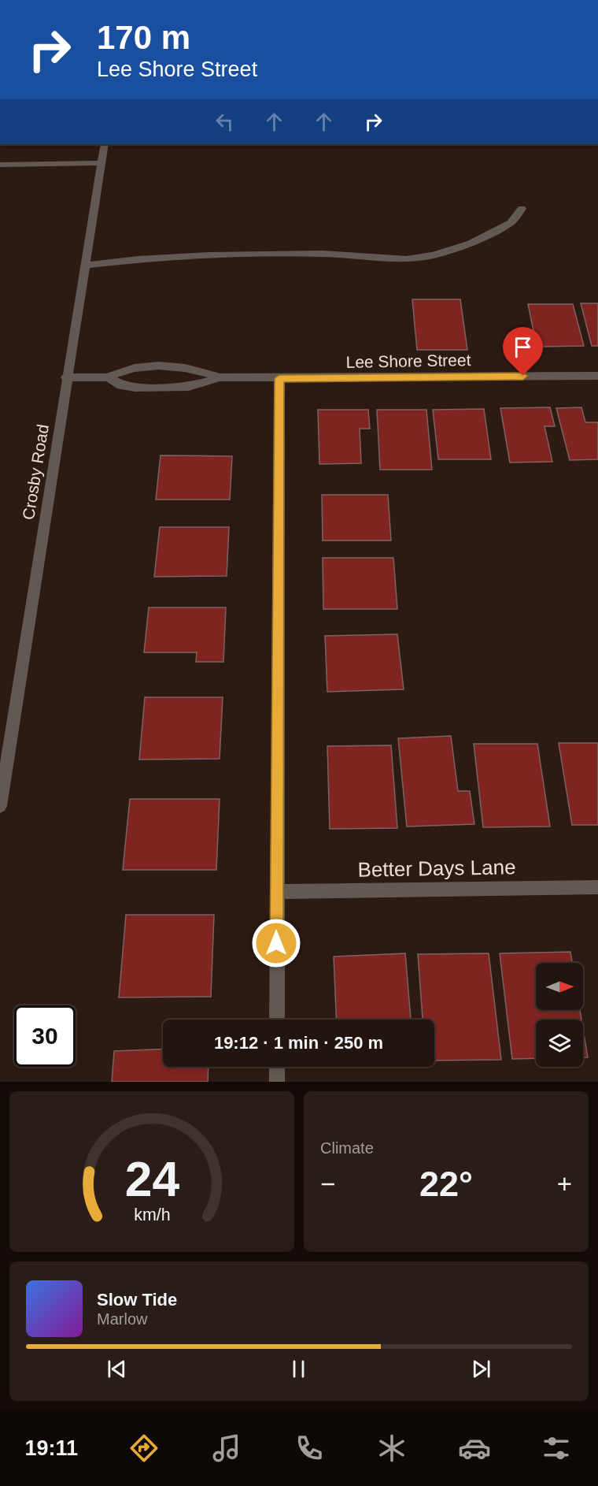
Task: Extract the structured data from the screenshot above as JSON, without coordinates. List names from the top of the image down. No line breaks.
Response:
{"streets":{"street":["Lee Shore Street","Crosby Road","Better Days Lane"]},"north":"right","page":{"turn":["170 m","Lee Shore Street"],"limit":"30","trip":"19:12 · 1 min · 250 m","tile":"Climate","heat":["−","22°","+"],"song":["Slow Tide","Marlow"],"tabs":"19:11","gauge":["24","km/h"]}}
